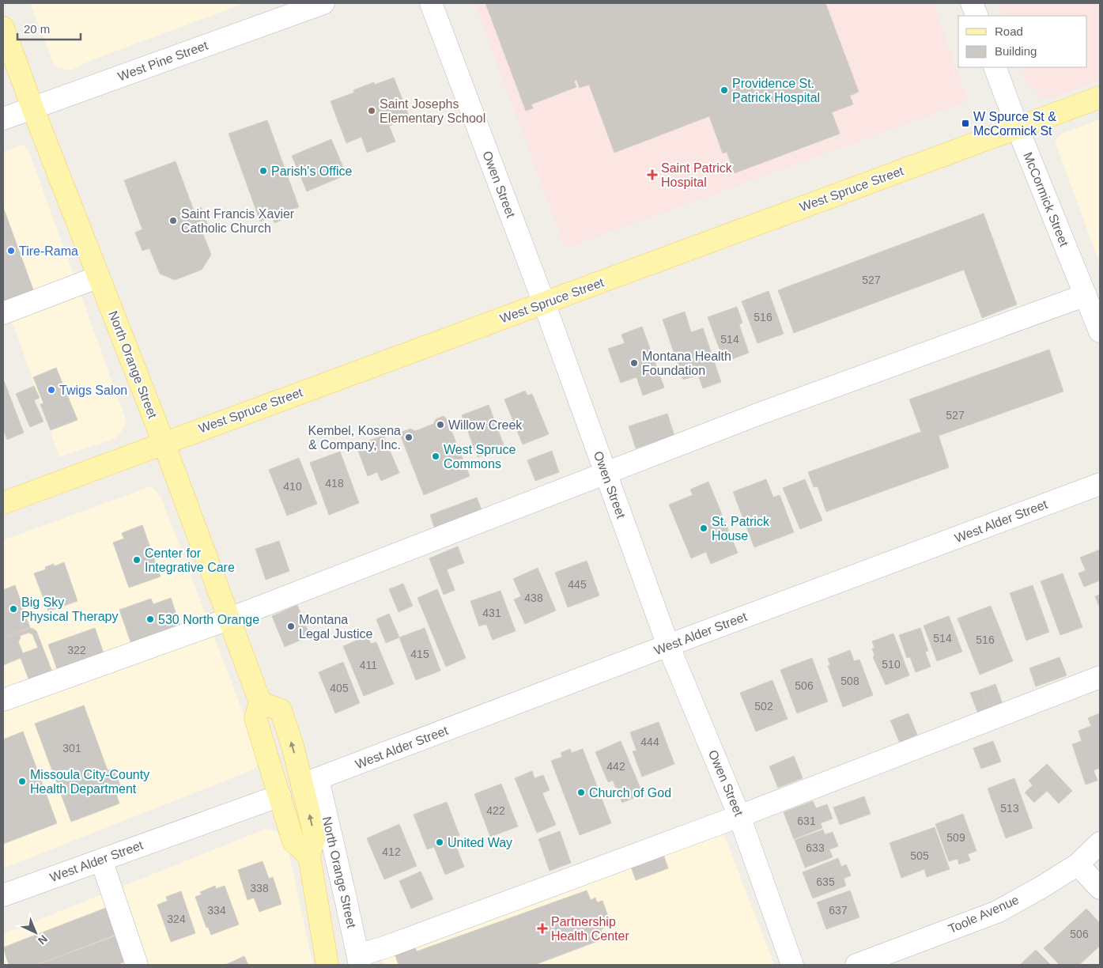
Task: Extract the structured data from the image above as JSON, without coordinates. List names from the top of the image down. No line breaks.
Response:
{"streets":{"main road":["West Spruce Street","North Orange Street"],"street":["West Pine Street","Owen Street","McCormick Street","West Alder Street","Toole Avenue"]},"crossings":[["West Pine Street","North Orange Street"],["Owen Street","West Spruce Street"],["Owen Street","West Alder Street"],["West Spruce Street","McCormick Street"],["West Spruce Street","North Orange Street"],["North Orange Street","West Alder Street"]],"places":{"other":["Providence St. Patrick Hospital","Saint Josephs Elementary School","Parish's Office","Saint Francis Xavier Catholic Church","Tire-Rama","Montana Health Foundation","Twigs Salon","Willow Creek","Kembel, Kosena & Company, Inc.","West Spruce Commons","St. Patrick House","Center for Integrative Care","Big Sky Physical Therapy","530 North Orange","Montana Legal Justice","Missoula City-County Health Department","Church of God","United Way"],"transit":["W Spurce St & McCormick St"],"health":["Saint Patrick Hospital","Partnership Health Center"]},"house_numbers":["527","516","514","527","418","410","445","438","431","514","516","322","415","510","411","508","506","405","502","444","301","442","513","422","631","509","633","412","505","635","338","334","637","324","506"],"legend":["Road","Building"],"scale_bar":"20 m","north":"bottom right"}
